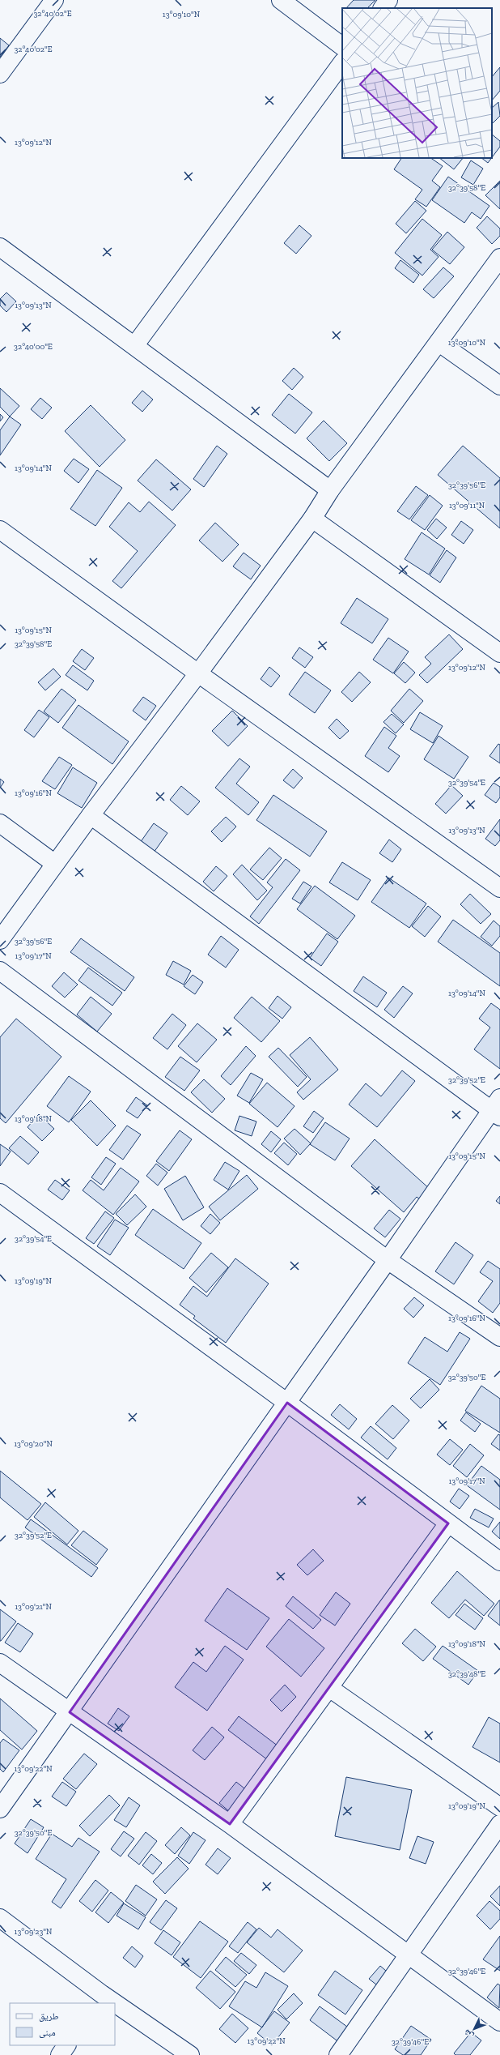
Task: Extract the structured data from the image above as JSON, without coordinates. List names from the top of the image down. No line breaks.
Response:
{"legend":["طريق","مبنى"],"north":"bottom left","coordinates":["32°40'02\"E","13°09'10\"N","13°09'12\"N","32°39'58\"E","13°09'13\"N","32°40'00\"E","13°09'14\"N","32°39'56\"E","13°09'11\"N","13°09'15\"N","32°39'54\"E","13°09'16\"N","13°09'17\"N","32°39'52\"E","13°09'18\"N","13°09'19\"N","32°39'50\"E","13°09'20\"N","13°09'21\"N","32°39'48\"E","13°09'22\"N","13°09'23\"N","32°39'46\"E"]}
